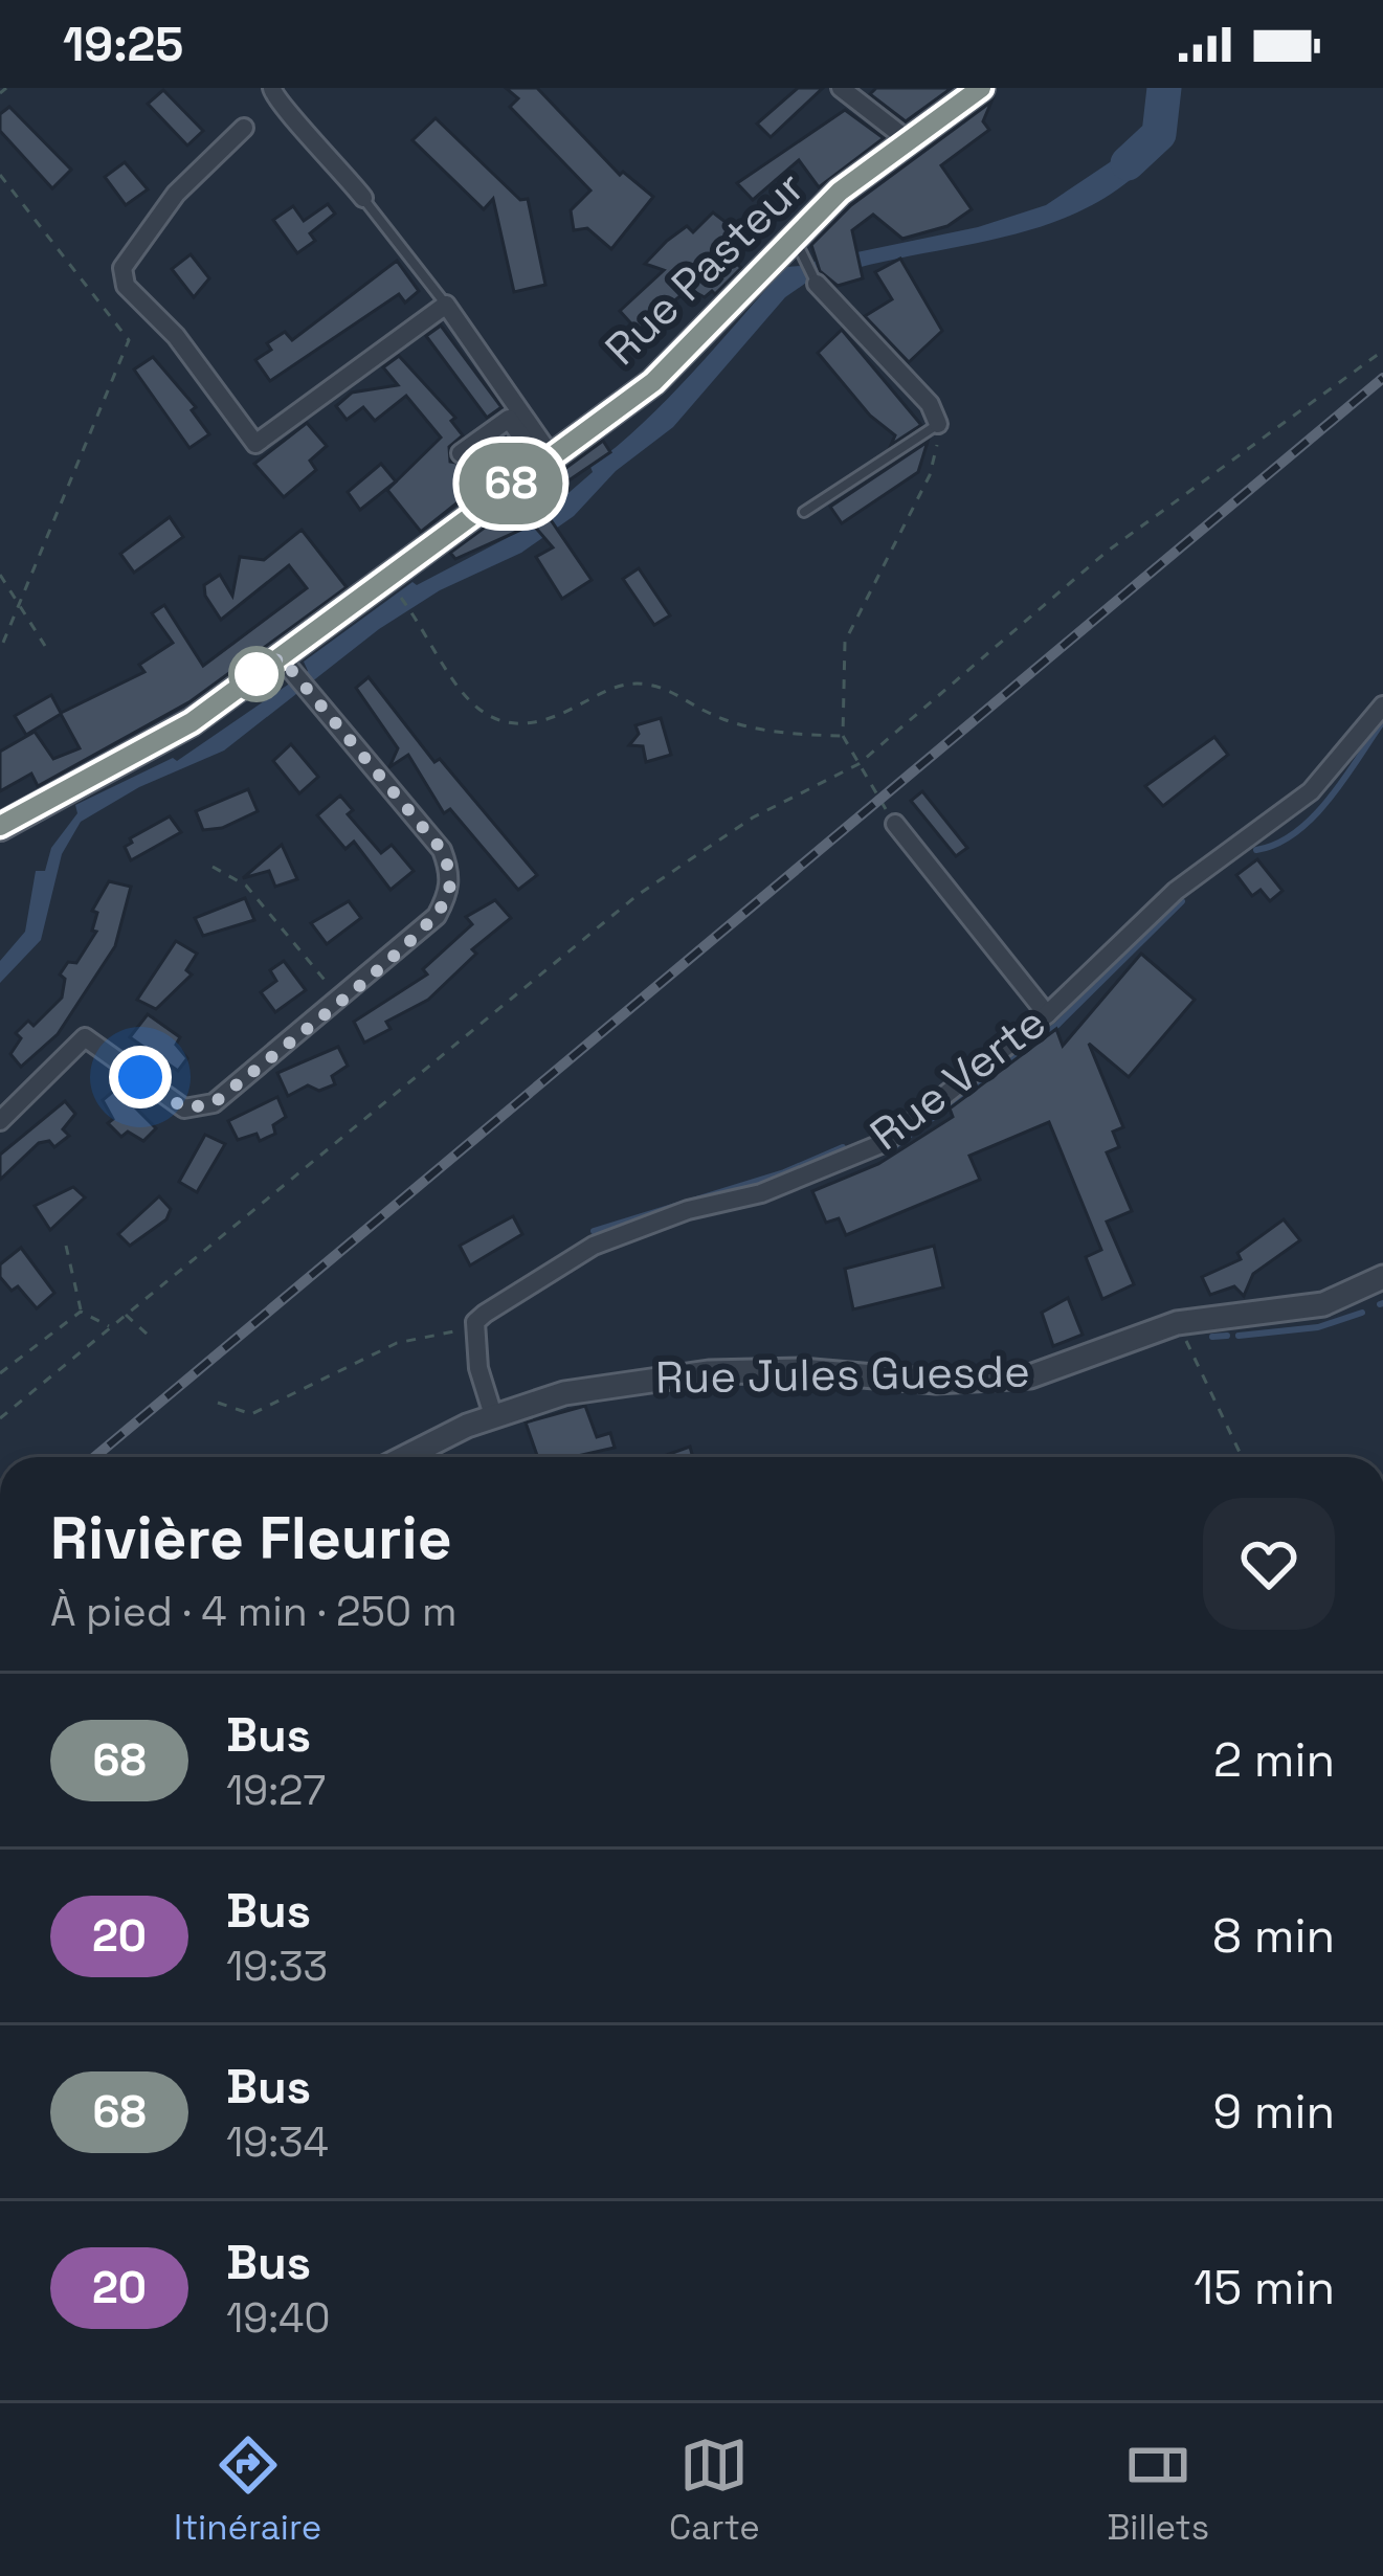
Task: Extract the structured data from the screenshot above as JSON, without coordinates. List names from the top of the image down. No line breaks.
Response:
{"streets":{"main road":["Rue Pasteur"],"street":["Rue Verte","Rue Jules Guesde"]},"lines":["bus line 68"],"page":{"status":"19:25","on_map":"68","heading":["Rivière Fleurie","À pied · 4 min · 250 m"],"list":[{"mark":"68","name":"Bus","note":"19:27","value":"2 min"},{"mark":"20","name":"Bus","note":"19:33","value":"8 min"},{"mark":"68","name":"Bus","note":"19:34","value":"9 min"},{"mark":"20","name":"Bus","note":"19:40","value":"15 min"}],"tabs":["Itinéraire","Carte","Billets"]}}
